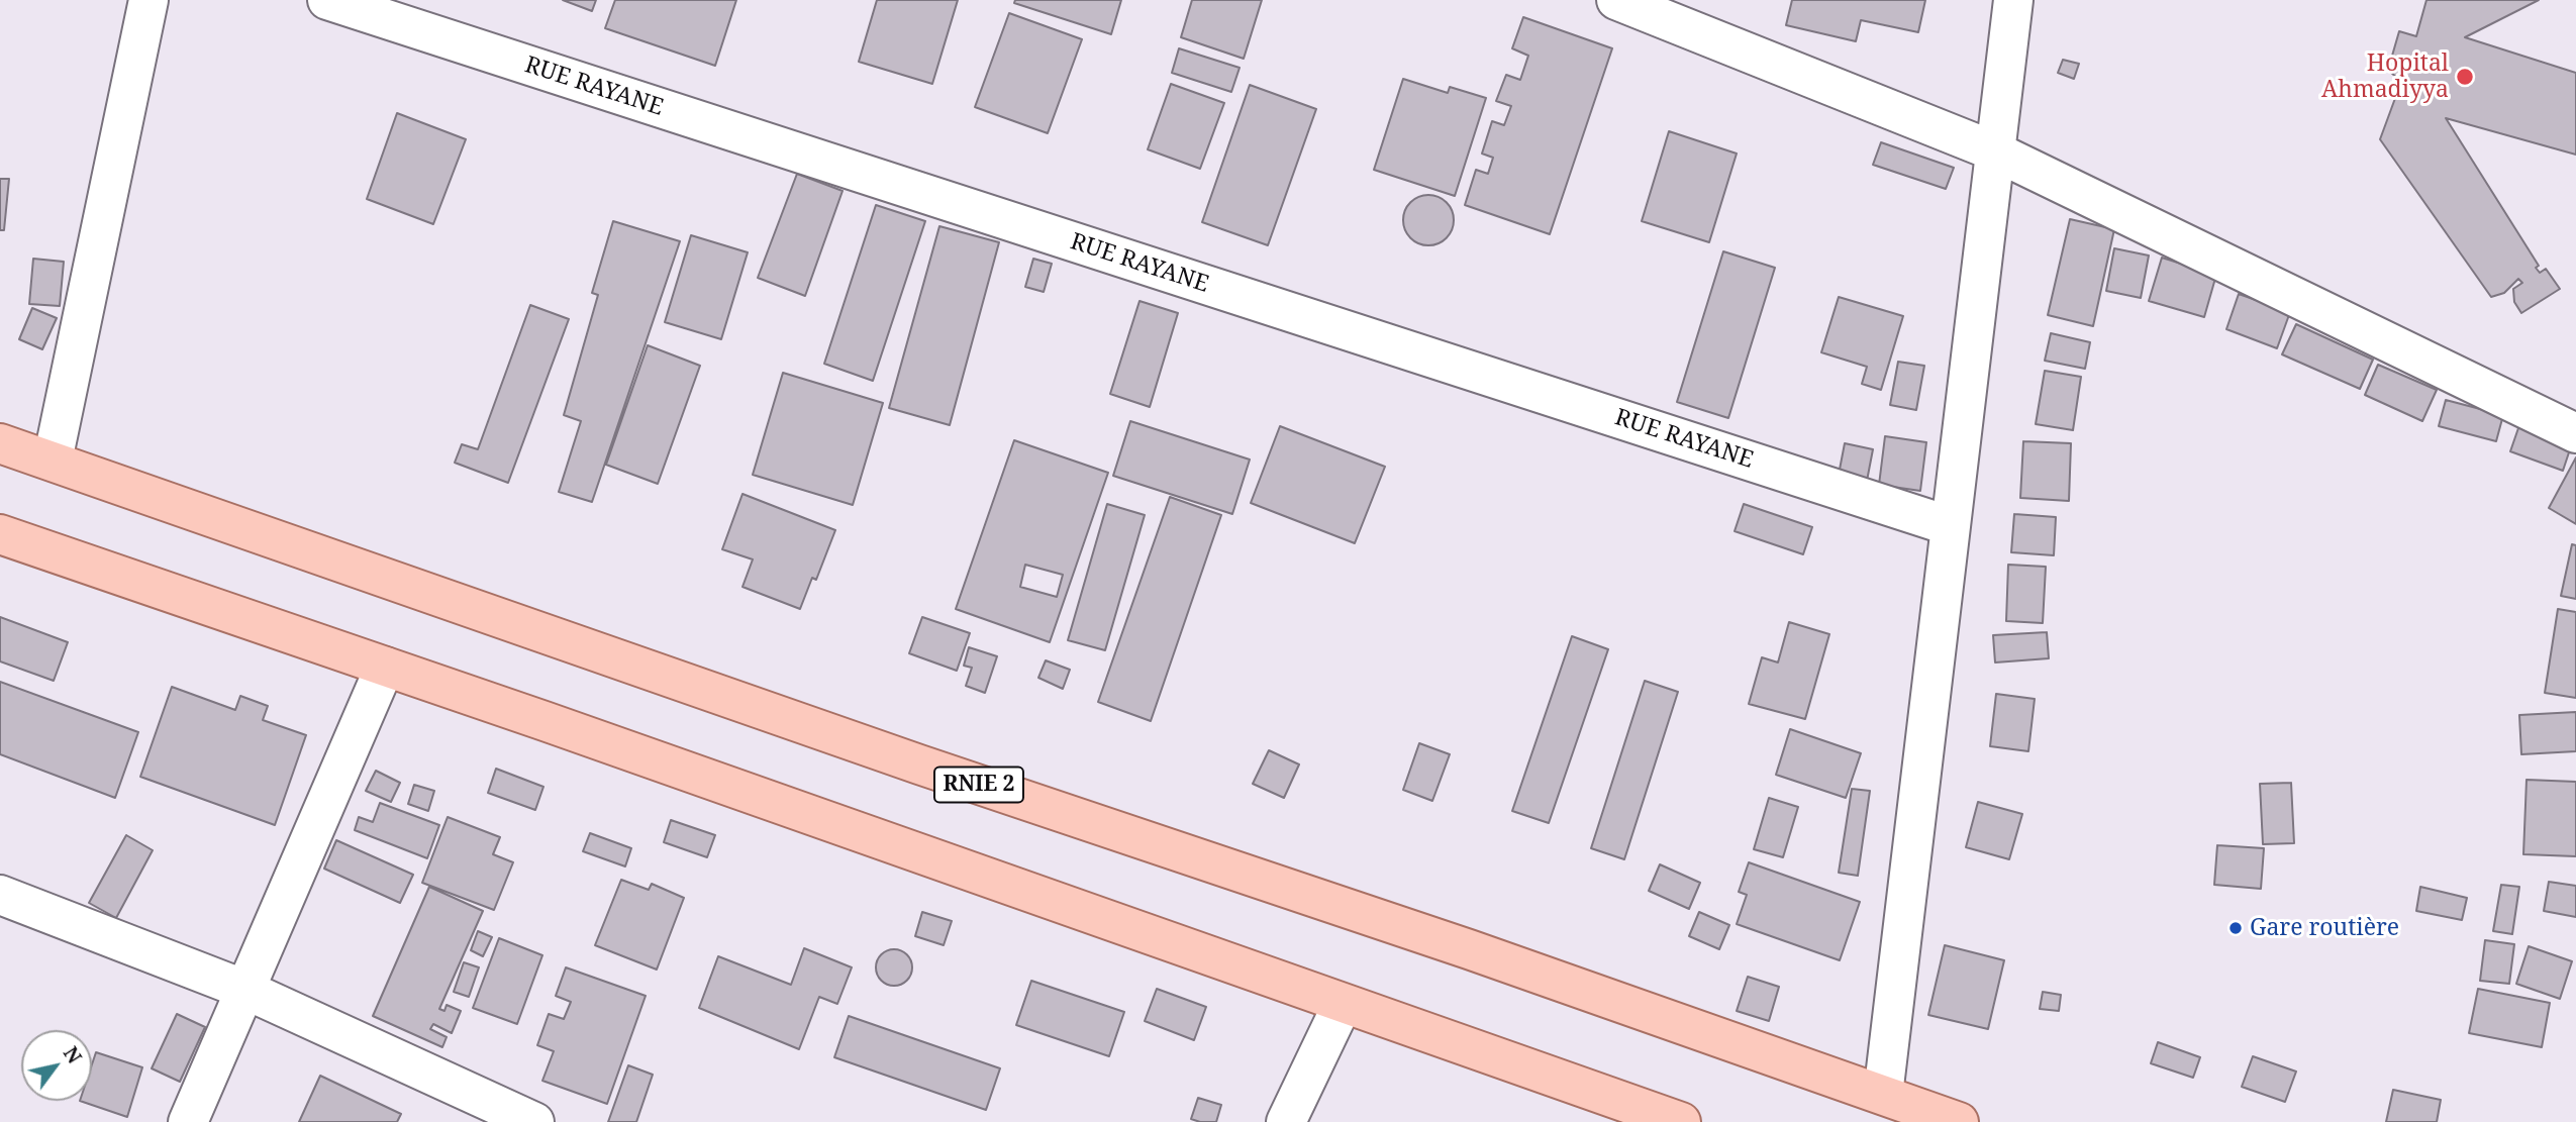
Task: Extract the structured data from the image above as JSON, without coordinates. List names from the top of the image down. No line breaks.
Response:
{"streets":{"main road":["RNIE 2"],"street":["RUE RAYANE"]},"places":["Hopital Ahmadiyya","Gare routière"],"north":"top right"}
